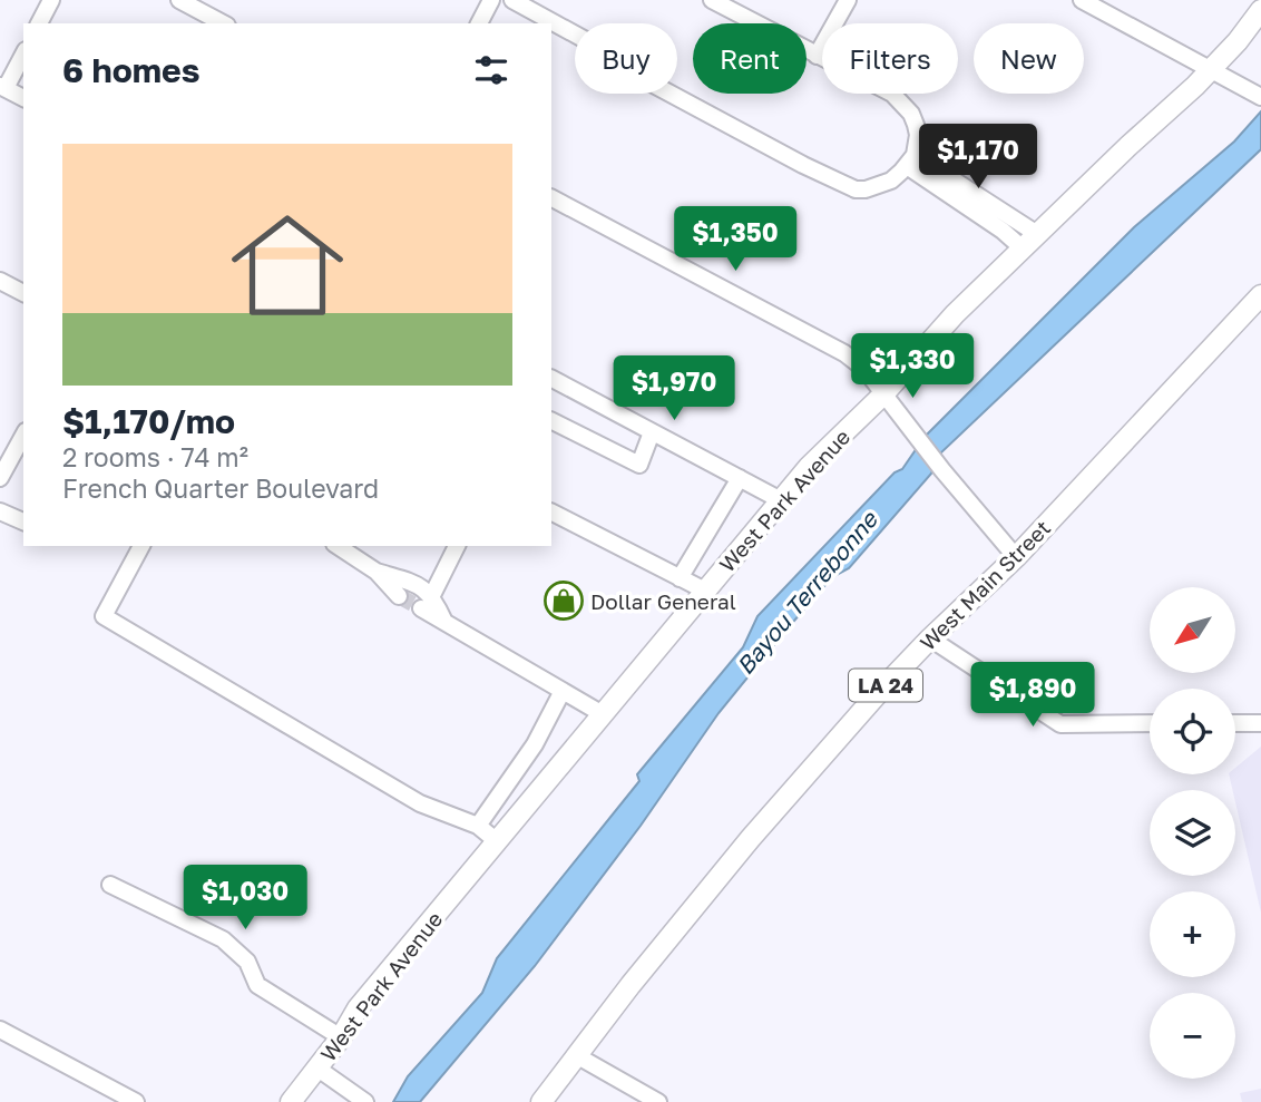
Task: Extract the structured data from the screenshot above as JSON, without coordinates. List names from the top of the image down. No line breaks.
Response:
{"streets":{"main road":["West Park Avenue","West Main Street","LA 24"]},"water":["Bayou Terrebonne"],"places":{"shop":["Dollar General"]},"north":"bottom left","page":{"chip":["Buy","Rent","Filters","New"],"heading":"6 homes","list":[{"name":"$1,170/mo","note":"2 rooms · 74 m² · French Quarter Boulevard"}],"price":["$1,170","$1,350","$1,330","$1,970","$1,890","$1,030"],"map_buttons":["+","−"]}}
